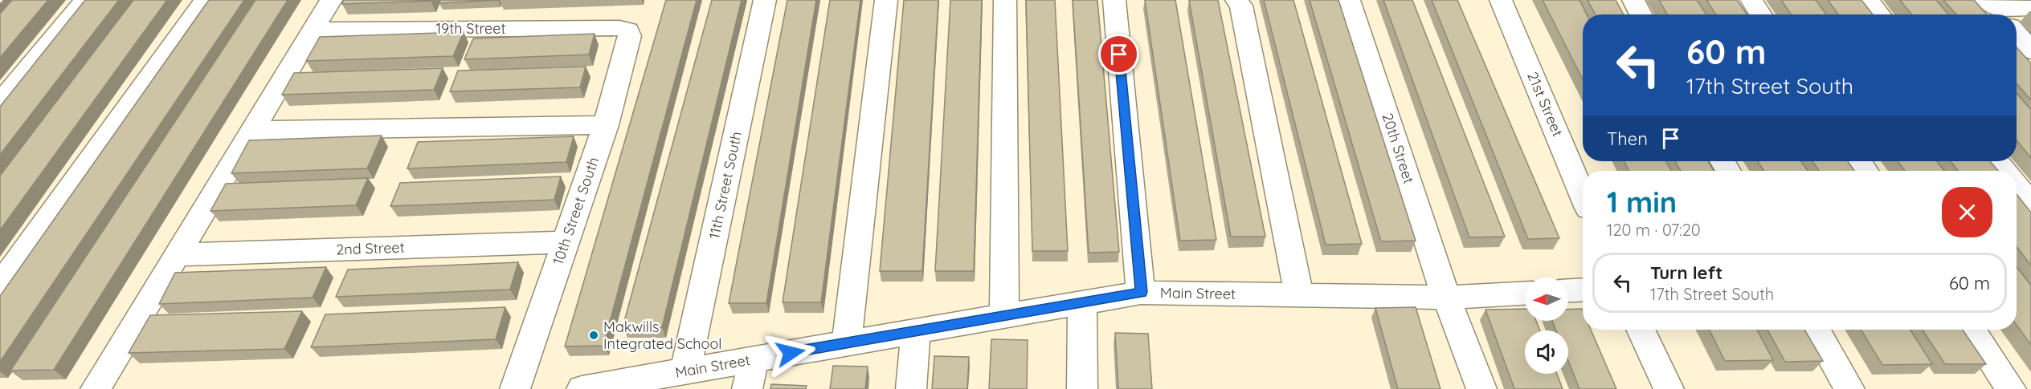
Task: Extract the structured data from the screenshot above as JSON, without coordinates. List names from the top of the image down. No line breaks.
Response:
{"streets":{"street":["19th Street","21st Street","20th Street","11th Street South","10th Street South","2nd Street","Main Street"]},"crossings":[["19th Street","10th Street South"],["20th Street","Main Street"],["11th Street South","Main Street"],["10th Street South","2nd Street"]],"places":["Makwills Integrated School"],"north":"left","page":{"turn":["60 m","17th Street South"],"then":"Then","heading":["1 min","120 m · 07:20"],"list":[{"name":"Turn left","note":"17th Street South","value":"60 m"}]}}
